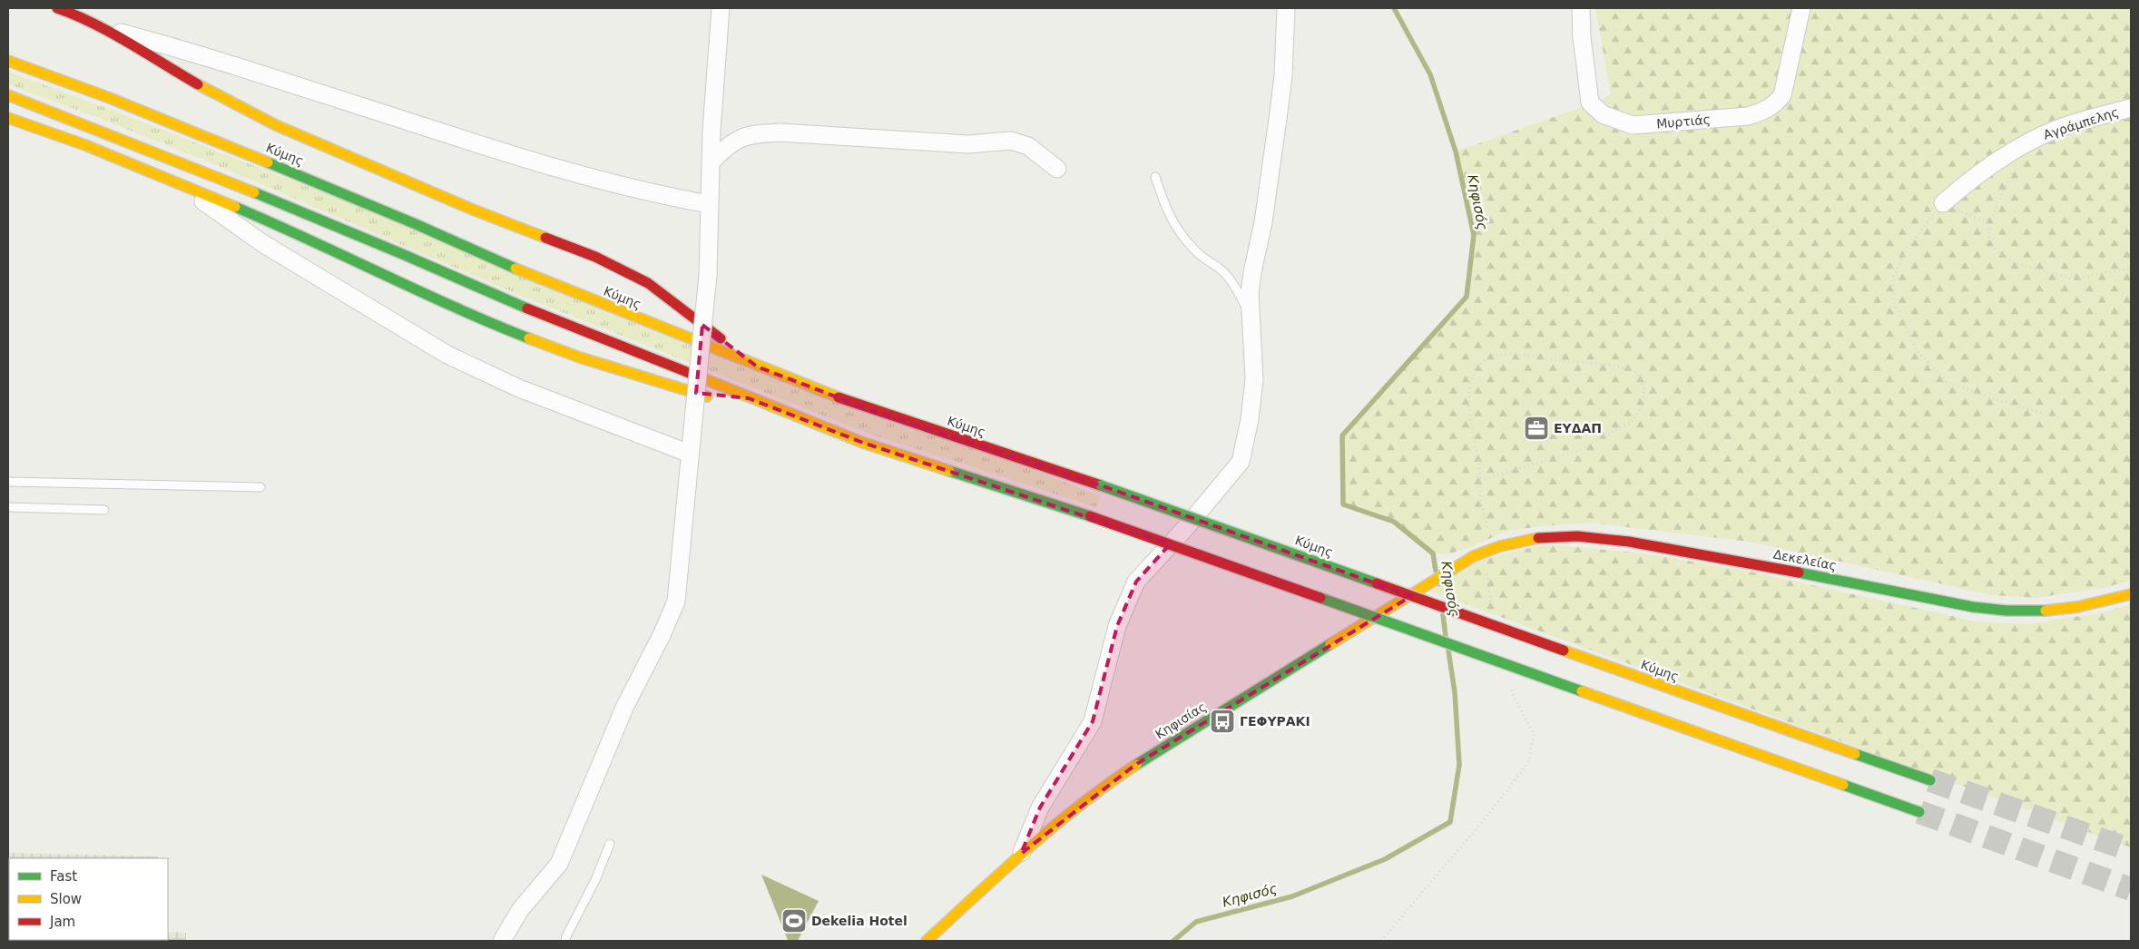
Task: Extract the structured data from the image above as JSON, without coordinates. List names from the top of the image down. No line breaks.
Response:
{"streets":{"main road":["Κύμης","Δεκελείας","Κηφισίας"],"street":["Μυρτιάς","Αγράμπελης"]},"crossings":[["Δεκελείας","Κηφισίας"]],"water":["Κηφισός"],"places":{"office":["ΕΥΔΑΠ"],"bus stop":["ΓΕΦΥΡΑΚΙ"],"sports":["Dekelia Hotel"]},"legend":["Fast","Slow","Jam"]}
